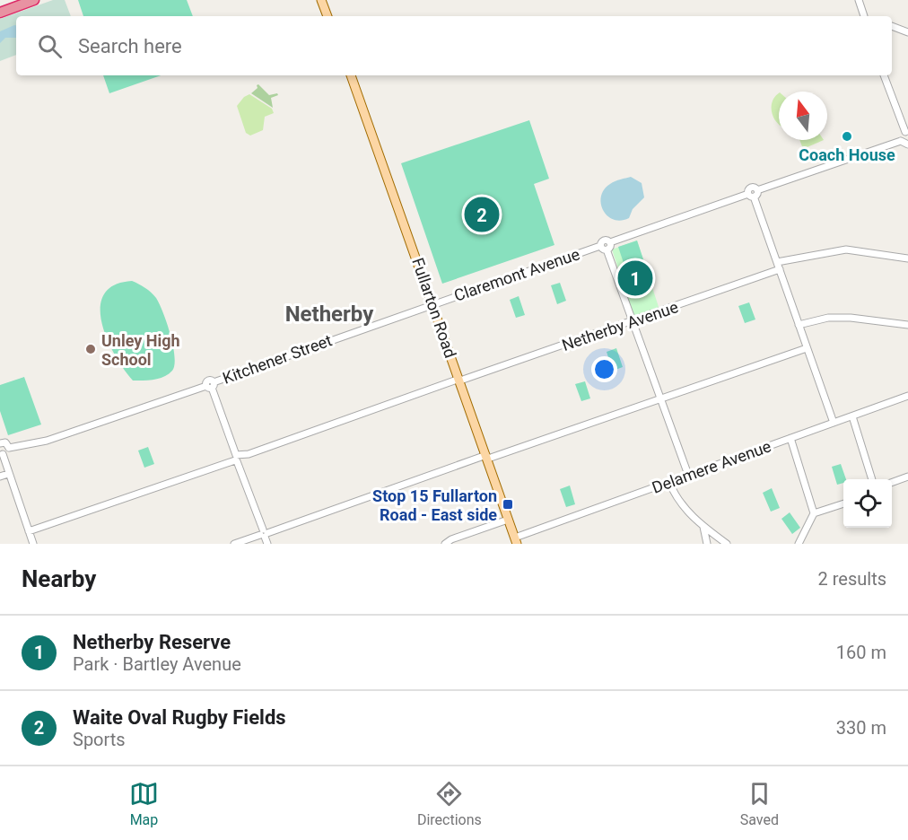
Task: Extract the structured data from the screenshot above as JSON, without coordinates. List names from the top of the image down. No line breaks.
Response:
{"streets":{"main road":["Fullarton Road"],"street":["Claremont Avenue","Netherby Avenue","Kitchener Street","Delamere Avenue"]},"crossings":[["Claremont Avenue","Fullarton Road"],["Claremont Avenue","Kitchener Street"],["Fullarton Road","Netherby Avenue"],["Fullarton Road","Kitchener Street"],["Fullarton Road","Delamere Avenue"]],"districts":["Netherby"],"places":{"other":["Coach House","Unley High School"],"transit":["Stop 15 Fullarton Road - East side"]},"north":"top","page":{"search":"Search here","pins":["2","1"],"heading":["Nearby","2 results"],"list":[{"mark":"1","name":"Netherby Reserve","note":"Park · Bartley Avenue","value":"160 m"},{"mark":"2","name":"Waite Oval Rugby Fields","note":"Sports","value":"330 m"}],"nav":["Map","Directions","Saved"]}}
